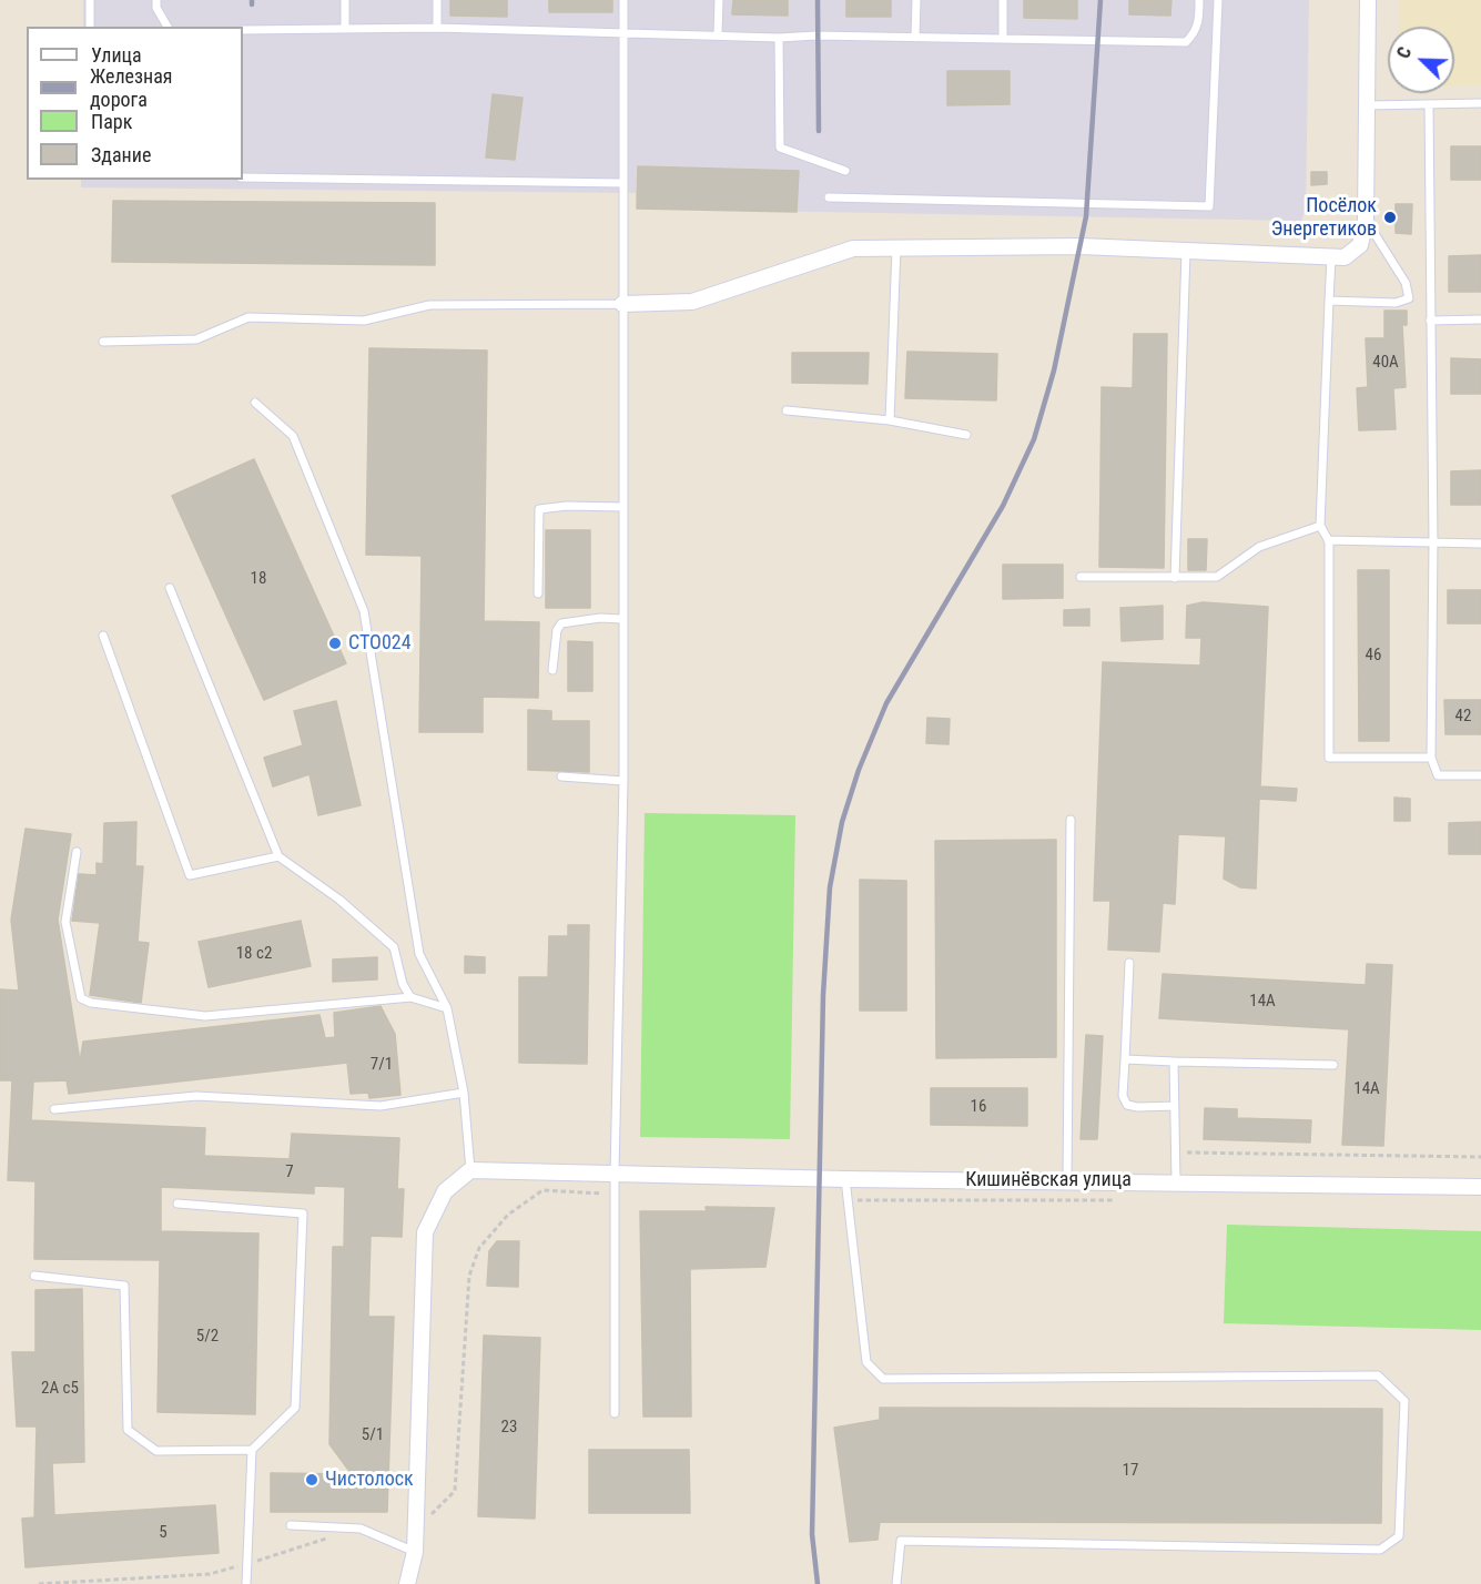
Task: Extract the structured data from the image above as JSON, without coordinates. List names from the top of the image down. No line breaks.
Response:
{"streets":{"street":["Кишинёвская улица"]},"places":["Посёлок Энергетиков","СТО024","Чистолоск"],"house_numbers":["40А","18","46","42","18 с2","14А","7/1","14А","16","7","5/2","2А с5","23","5/1","17","5"],"legend":["Улица","Железная дорога","Парк","Здание"],"north":"top left"}
